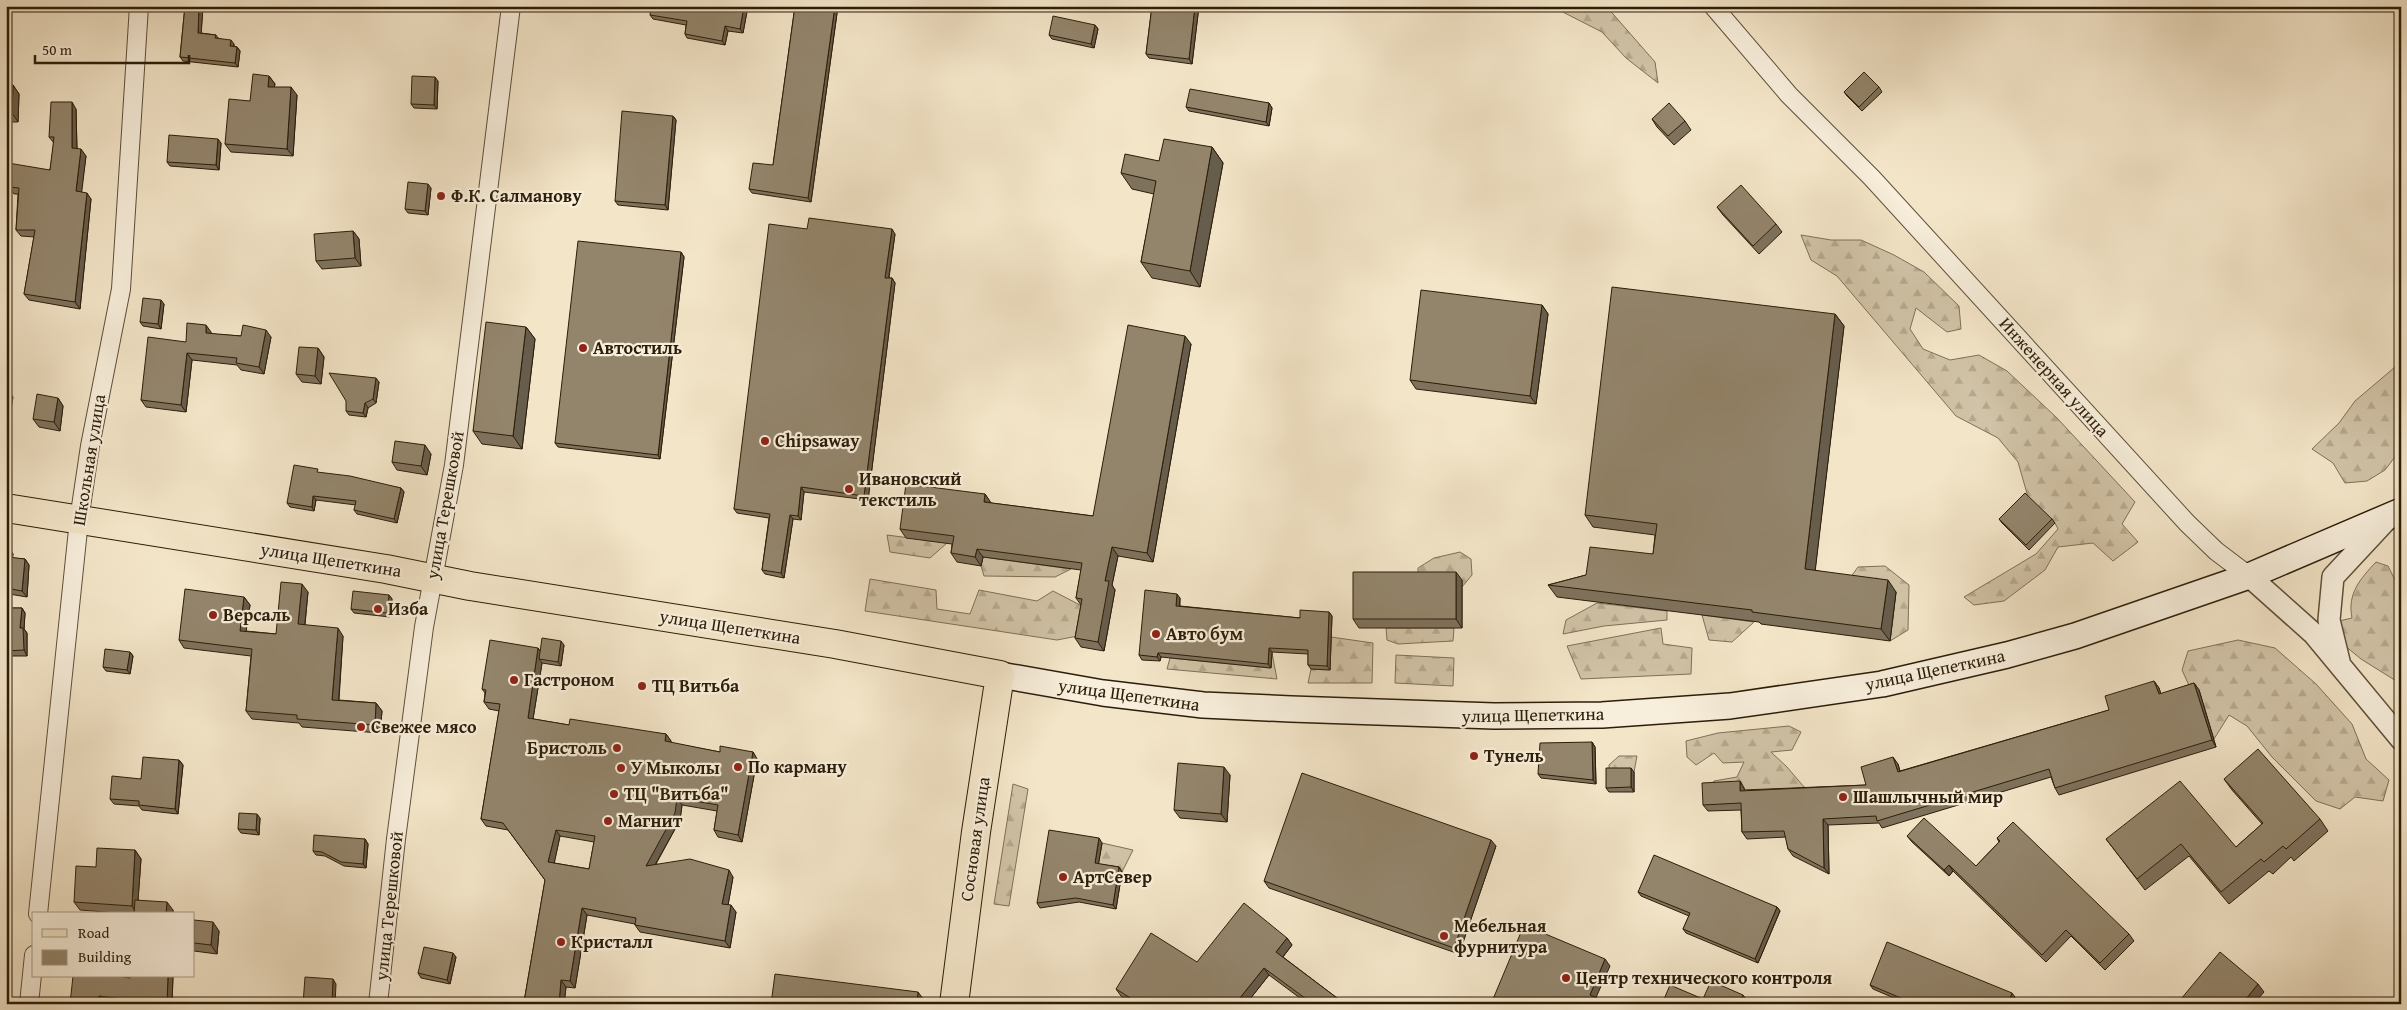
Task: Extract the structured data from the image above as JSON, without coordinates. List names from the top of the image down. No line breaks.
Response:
{"streets":{"main road":["улица Щепеткина","Сосновая улица"],"street":["Инженерная улица","Школьная улица","улица Терешковой"]},"crossings":[["Инженерная улица","улица Щепеткина"],["Школьная улица","улица Щепеткина"],["улица Терешковой","улица Щепеткина"],["улица Щепеткина","Сосновая улица"]],"places":["Ф.К. Салманову","Автостиль","Chipsaway","Ивановский текстиль","Изба","Версаль","Авто бум","Гастроном","ТЦ Витьба","Свежее мясо","Бристоль","Тунель","По карману","У Мыколы","ТЦ \"Витьба\"","Шашлычный мир","Магнит","АртСевер","Мебельная фурнитура","Кристалл","Центр технического контроля"],"legend":["Road","Building"],"scale_bar":"50 m"}
